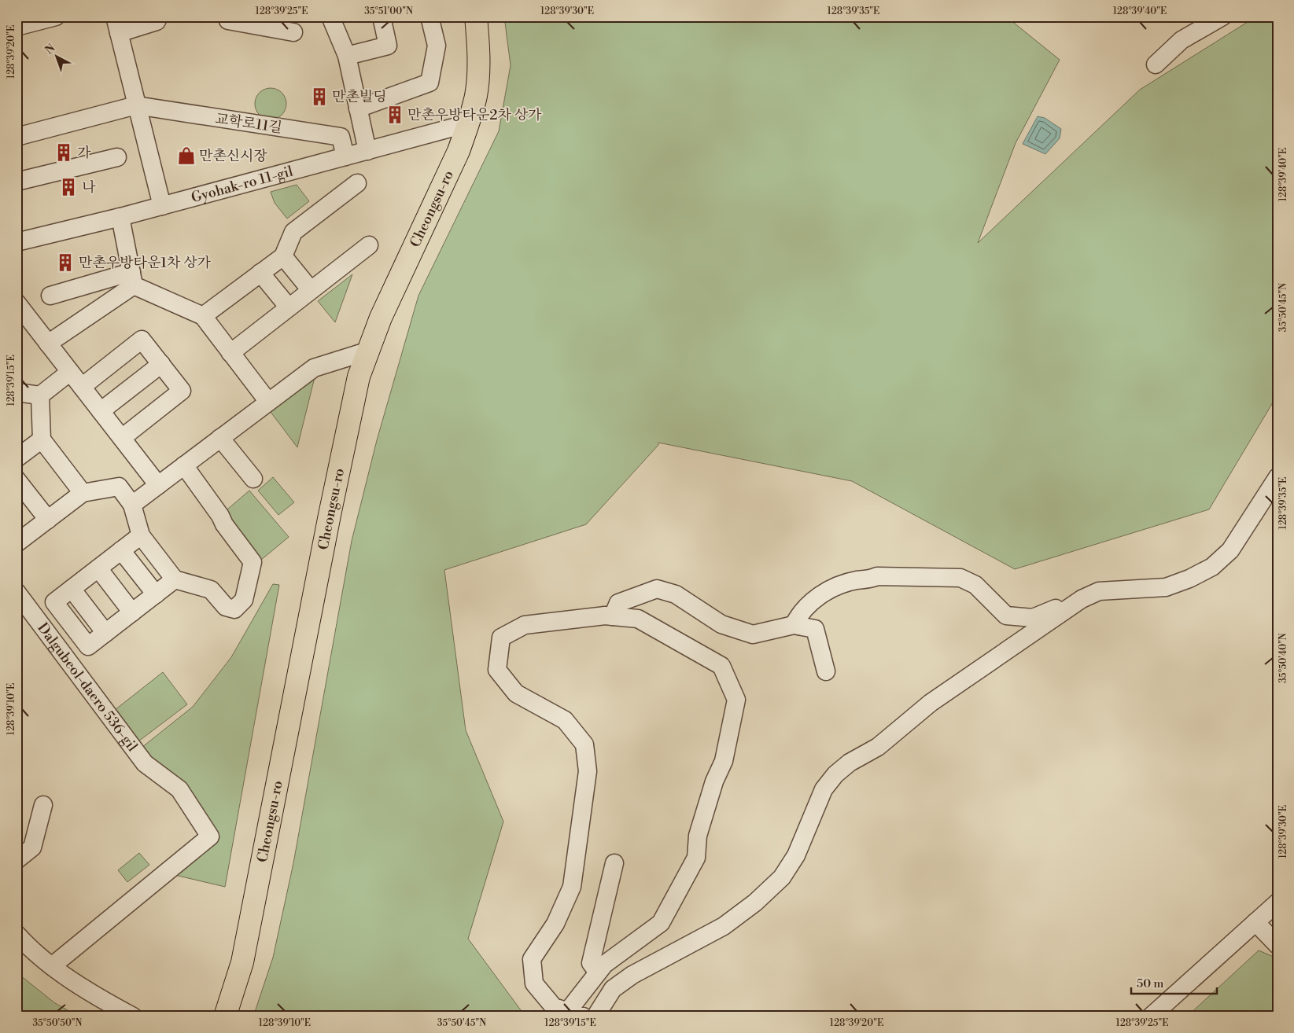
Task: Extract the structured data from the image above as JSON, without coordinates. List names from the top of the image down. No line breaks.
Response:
{"streets":{"main road":["Cheongsu-ro"],"street":["교학로11길","Gyohak-ro 11-gil","Dalgubeol-daero 536-gil"]},"crossings":[["교학로11길","Gyohak-ro 11-gil"],["Gyohak-ro 11-gil","Cheongsu-ro"]],"places":{"building":["만촌빌딩","만촌우방타운2차 상가","가","나","만촌우방타운1차 상가"],"shop":["만촌신시장"]},"scale_bar":"50 m","north":"top left","coordinates":["128°39'25\"E","35°51'00\"N","128°39'30\"E","128°39'35\"E","128°39'40\"E","128°39'20\"E","35°50'45\"N","128°39'15\"E","35°50'40\"N","128°39'10\"E","35°50'50\"N"]}
